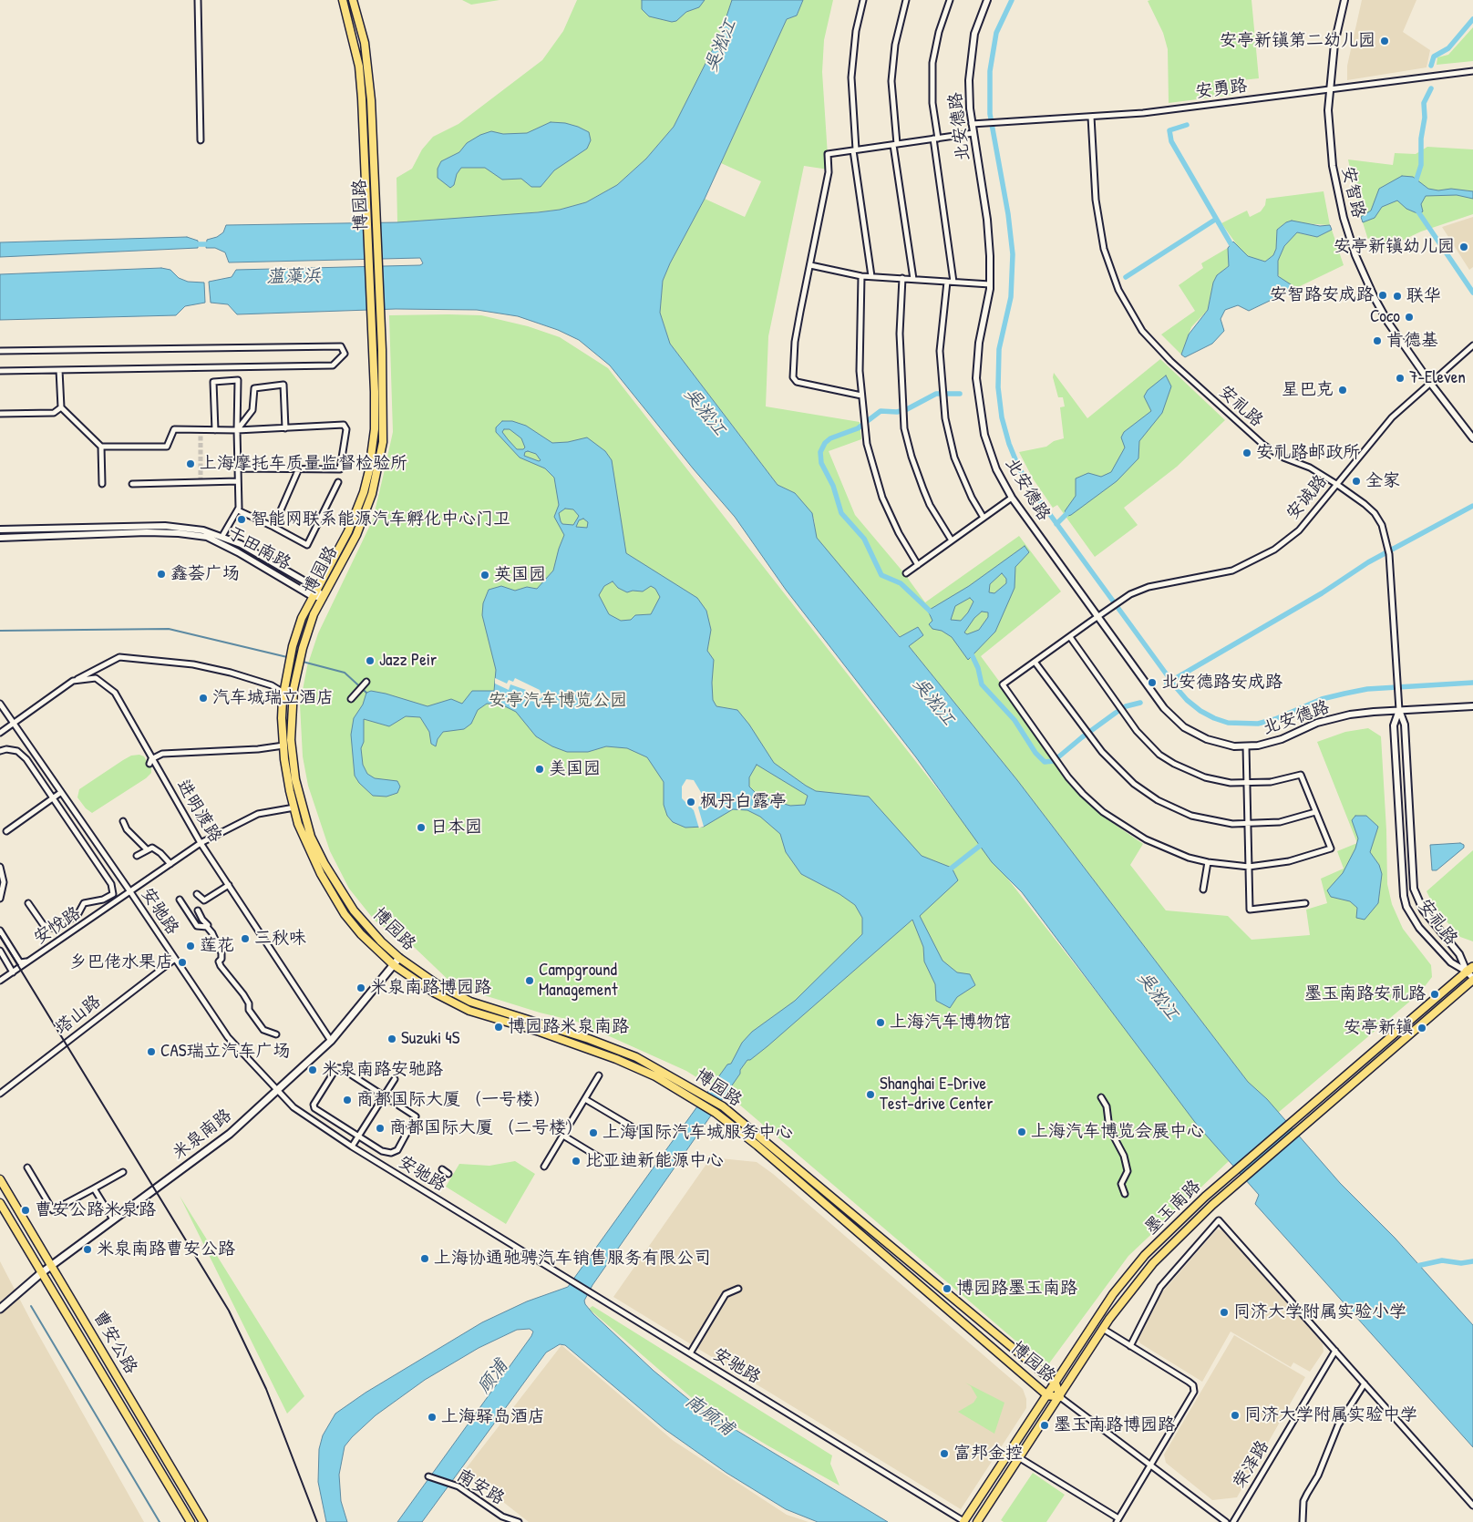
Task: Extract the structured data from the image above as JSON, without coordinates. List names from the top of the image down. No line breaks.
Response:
{"streets":{"main road":["博园路","米泉南路","墨玉南路","曹安公路"],"street":["安勇路","北安德路","安智路","安礼路","安诚路","于田南路","进明渡路","安驰路","安悦路","塔山路","荣泽路","南安路"]},"crossings":[["安勇路","北安德路"],["安勇路","安智路"],["安勇路","安礼路"],["北安德路","安礼路"],["北安德路","安诚路"],["安智路","安诚路"],["博园路","于田南路"],["博园路","安悦路"],["博园路","米泉南路"],["博园路","墨玉南路"],["安礼路","安诚路"],["安礼路","墨玉南路"],["进明渡路","安驰路"],["进明渡路","安悦路"],["进明渡路","米泉南路"],["安驰路","安悦路"],["安驰路","塔山路"],["安驰路","米泉南路"],["安驰路","墨玉南路"],["米泉南路","曹安公路"]],"water":["吴淞江","蕰藻浜","顾浦","南顾浦"],"parks":["安亭汽车博览公园"],"places":["安亭新镇第二幼儿园","安亭新镇幼儿园","安智路安成路","联华","Coco","肯德基","7-Eleven","星巴克","安礼路邮政所","上海摩托车质量监督检验所","全家","智能网联系能源汽车孵化中心门卫","鑫荟广场","英国园","Jazz Peir","北安德路安成路","汽车城瑞立酒店","美国园","枫丹白露亭","日本园","三秋味","莲花","乡巴佬水果店","Campground Management","米泉南路博园路","墨玉南路安礼路","上海汽车博物馆","博园路米泉南路","安亭新镇","Suzuki 4S","CAS瑞立汽车广场","米泉南路安驰路","Shanghai E-Drive Test-drive Center","商都国际大厦 （一号楼）","商都国际大厦 （二号楼）","上海汽车博览会展中心","上海国际汽车城服务中心","比亚迪新能源中心","曹安公路米泉路","米泉南路曹安公路","上海协通驰骋汽车销售服务有限公司","博园路墨玉南路","同济大学附属实验小学","同济大学附属实验中学","上海驿岛酒店","墨玉南路博园路","富邦金控"]}
